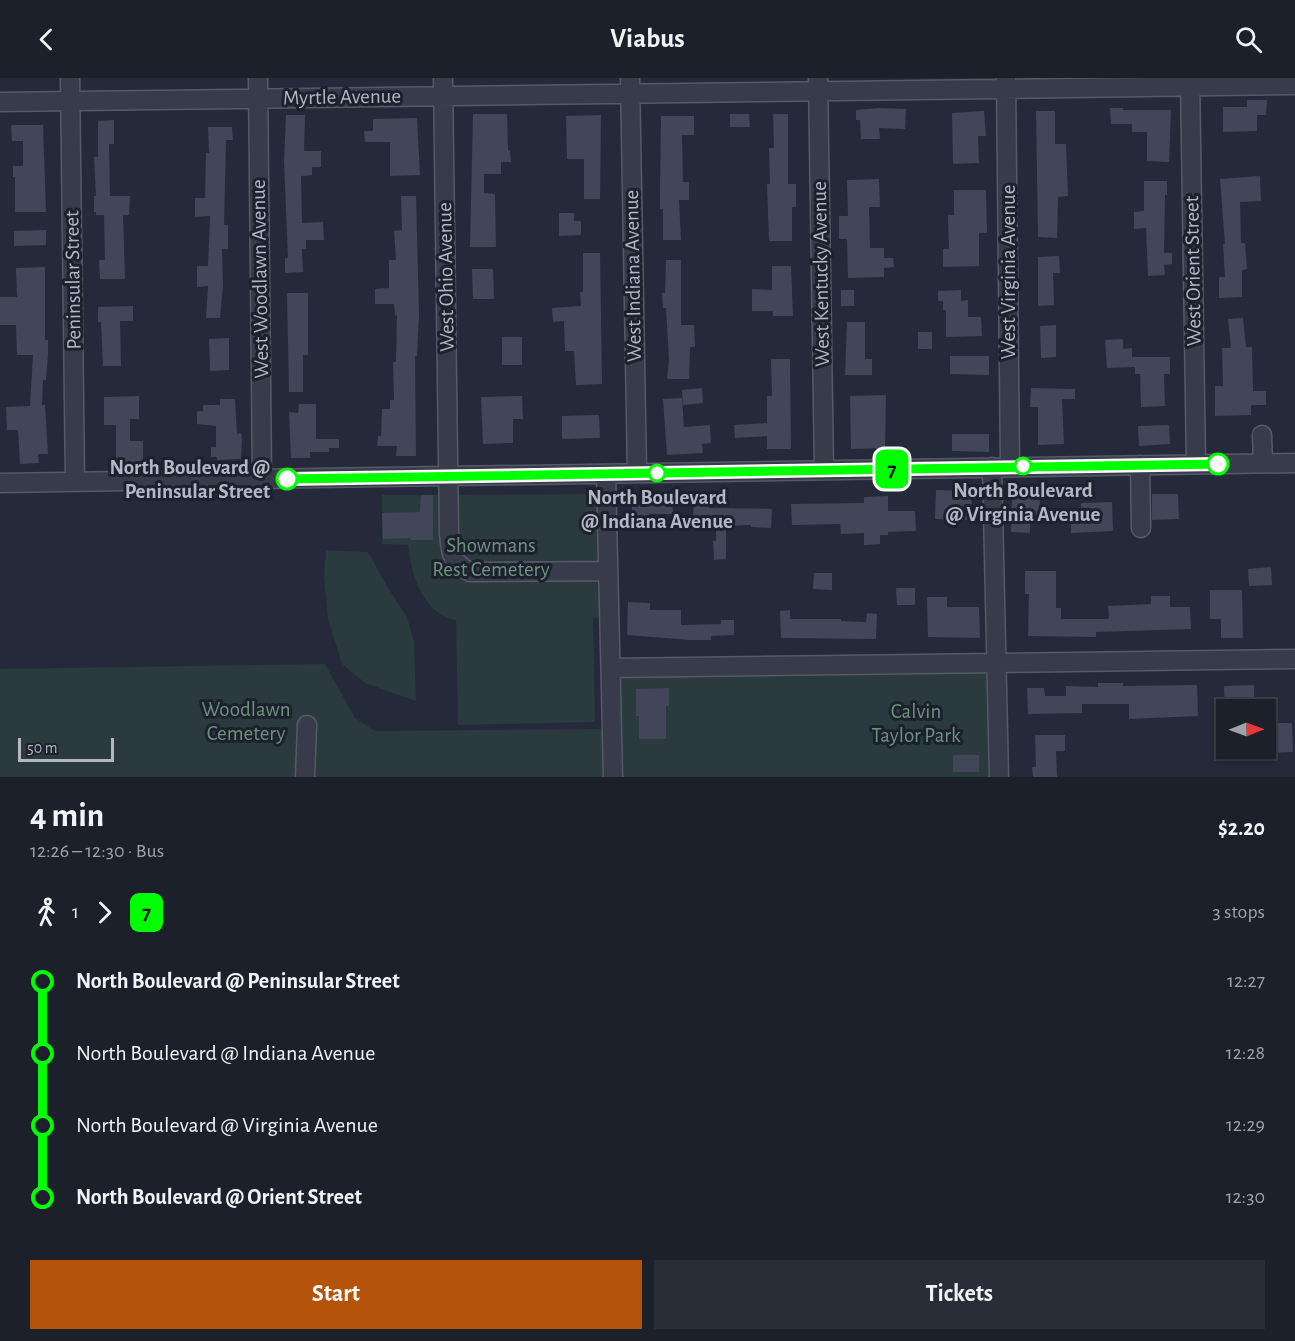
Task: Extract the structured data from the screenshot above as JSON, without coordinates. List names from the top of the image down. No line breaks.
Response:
{"streets":{"street":["Myrtle Avenue","West Orient Street","West Virginia Avenue","West Kentucky Avenue","West Indiana Avenue","West Ohio Avenue","West Woodlawn Avenue","Peninsular Street"]},"crossings":[["Myrtle Avenue","West Orient Street"],["Myrtle Avenue","West Virginia Avenue"],["Myrtle Avenue","West Kentucky Avenue"],["Myrtle Avenue","West Indiana Avenue"],["Myrtle Avenue","West Ohio Avenue"],["Myrtle Avenue","West Woodlawn Avenue"],["Myrtle Avenue","Peninsular Street"]],"parks":["Showmans Rest Cemetery","Woodlawn Cemetery","Calvin Taylor Park"],"places":["North Boulevard @ Virginia Avenue","North Boulevard @ Indiana Avenue","North Boulevard @ Peninsular Street"],"lines":["bus line 7"],"scale_bar":"50 m","north":"right","page":{"header":"Viabus","on_map":"7","scale":"50 m","heading":["4 min","12:26 – 12:30 · Bus","$2.20"],"legs":["1","7","3 stops"],"list":[{"name":"North Boulevard @ Peninsular Street","value":"12:27"},{"name":"North Boulevard @ Indiana Avenue","value":"12:28"},{"name":"North Boulevard @ Virginia Avenue","value":"12:29"},{"name":"North Boulevard @ Orient Street","value":"12:30"}],"buttons":["Start","Tickets"]}}
